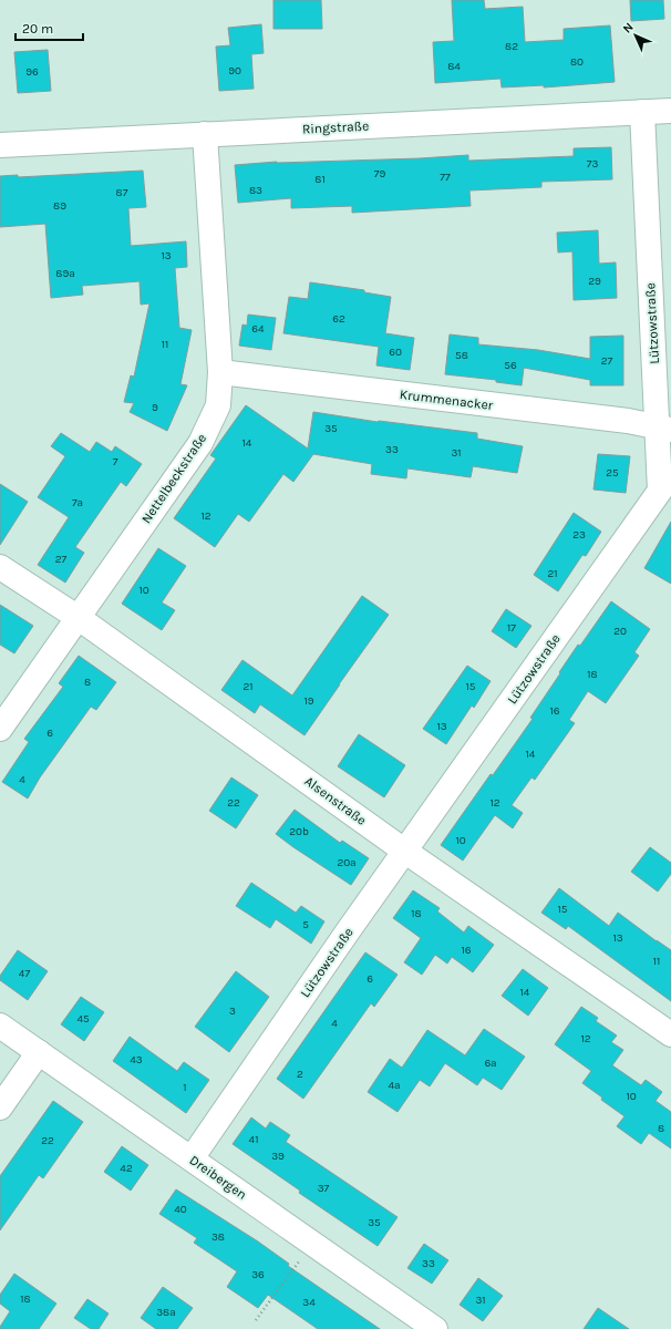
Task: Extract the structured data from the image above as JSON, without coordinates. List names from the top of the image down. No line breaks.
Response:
{"streets":{"street":["Ringstraße","Lützowstraße","Krummenacker","Nettelbeckstraße","Alsenstraße","Dreibergen"]},"crossings":[["Ringstraße","Lützowstraße"],["Ringstraße","Nettelbeckstraße"],["Lützowstraße","Krummenacker"],["Lützowstraße","Alsenstraße"],["Lützowstraße","Dreibergen"],["Krummenacker","Nettelbeckstraße"],["Nettelbeckstraße","Alsenstraße"]],"house_numbers":["82","80","84","90","96","73","79","77","81","83","87","89","13","89a","29","62","64","11","60","58","27","56","9","35","14","33","31","7","25","7a","12","23","27","21","10","17","20","18","8","21","15","19","16","13","6","14","4","22","12","20b","10","20a","15","18","5","13","16","11","47","6","14","3","45","4","12","43","6a","2","4a","1","10","8","41","22","39","42","37","40","35","38","33","36","18","31","34","38a"],"scale_bar":"20 m","north":"top left"}
